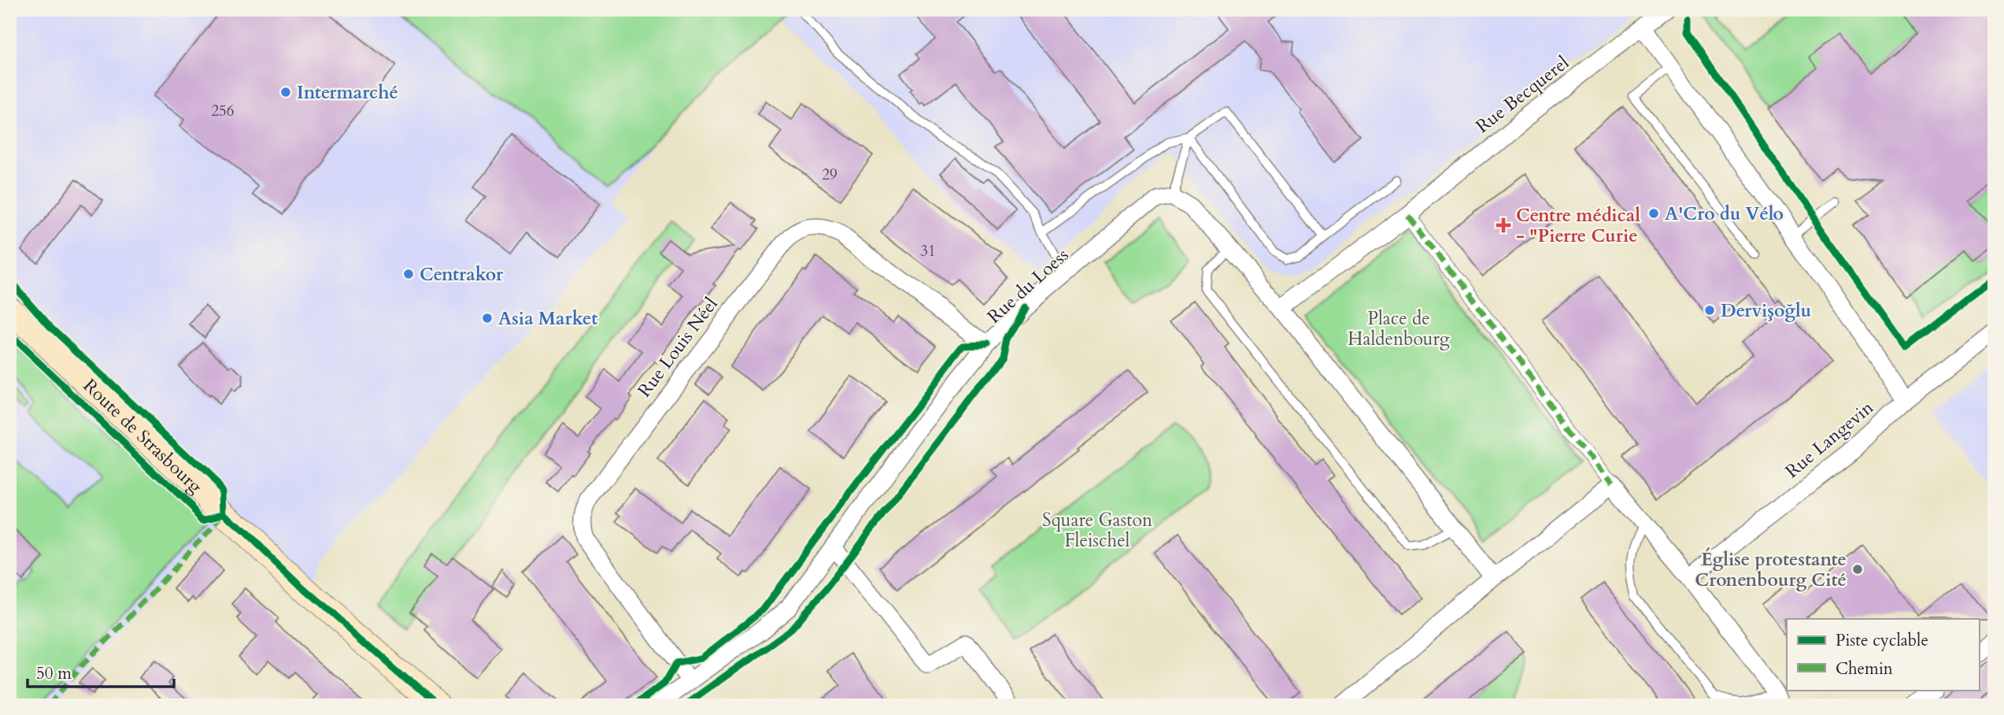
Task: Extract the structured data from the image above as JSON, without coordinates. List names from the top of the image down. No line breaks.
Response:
{"streets":{"main road":["Route de Strasbourg"],"street":["Rue Becquerel","Rue du Loess","Rue Louis Néel","Rue Langevin"]},"crossings":[["Rue du Loess","Rue Louis Néel"]],"parks":["Place de Haldenbourg","Square Gaston Fleischel"],"places":{"other":["Intermarché","A'Cro du Vélo","Centrakor","Dervişoğlu","Asia Market","Église protestante Cronenbourg Cité"],"health":["Centre médical - \"Pierre Curie"]},"house_numbers":["256","29","31"],"legend":["Piste cyclable","Chemin"],"scale_bar":"50 m"}
